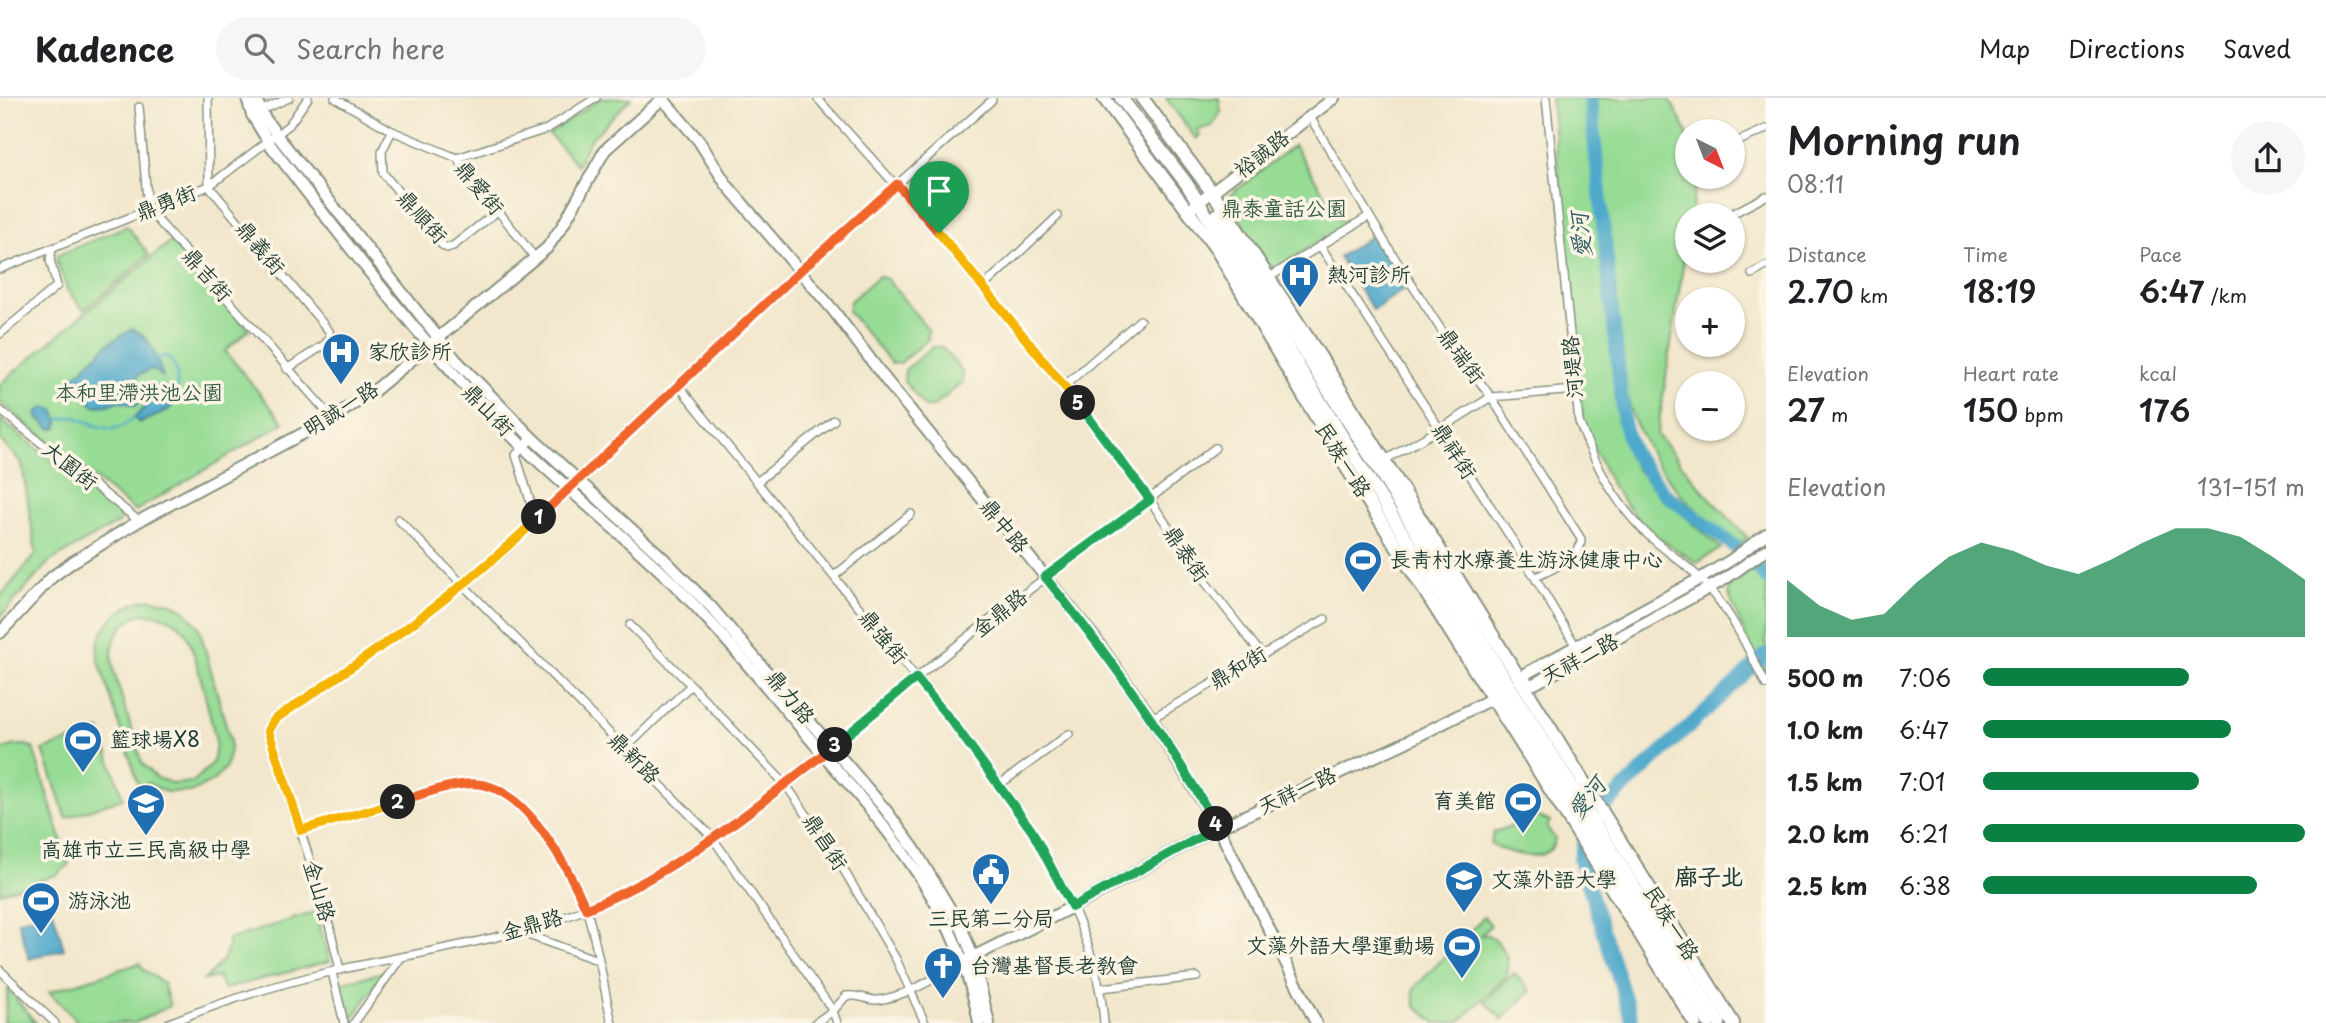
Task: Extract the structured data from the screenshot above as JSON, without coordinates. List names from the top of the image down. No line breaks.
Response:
{"streets":{"main road":["民族一路"],"street":["裕誠路","鼎愛街","鼎勇街","鼎順街","鼎義街","鼎吉街","鼎瑞街","河堤路","明誠一路","鼎山街","鼎祥街","大園街","鼎中路","鼎泰街","金鼎路","鼎強街","天祥二路","鼎和街","鼎力路","鼎新路","天祥一路","鼎昌街","金山路"]},"crossings":[["裕誠路","鼎瑞街"],["裕誠路","民族一路"],["鼎愛街","鼎順街"],["鼎愛街","明誠一路"],["鼎勇街","鼎義街"],["鼎勇街","鼎吉街"],["鼎勇街","鼎山街"],["鼎義街","鼎吉街"],["鼎吉街","明誠一路"],["鼎瑞街","鼎祥街"],["河堤路","天祥二路"],["明誠一路","鼎山街"],["明誠一路","大園街"],["明誠一路","鼎中路"],["鼎山街","鼎力路"],["鼎山街","金山路"],["鼎祥街","天祥二路"],["民族一路","天祥二路"],["民族一路","天祥一路"],["鼎中路","金鼎路"],["鼎中路","鼎和街"],["鼎中路","天祥一路"],["鼎中路","金山路"],["鼎泰街","金鼎路"],["鼎泰街","鼎和街"],["鼎泰街","金山路"],["金鼎路","鼎強街"],["金鼎路","鼎力路"],["金鼎路","鼎新路"],["金鼎路","鼎昌街"],["金鼎路","金山路"],["鼎強街","天祥一路"],["鼎強街","金山路"],["天祥二路","天祥一路"],["鼎力路","天祥一路"],["鼎力路","金山路"],["鼎新路","天祥一路"],["鼎新路","金山路"],["天祥一路","鼎昌街"]],"districts":["廍子北"],"water":["愛河"],"parks":["鼎泰童話公園","本和里滯洪池公園"],"places":{"hospital":["熱河診所","家欣診所"],"sports":["長青村水療養生游泳健康中心","籃球場X8","育美館","游泳池","文藻外語大學運動場"],"school or university":["高雄市立三民高級中學","文藻外語大學"],"public building":["三民第二分局"],"church":["台灣基督長老教會"]},"north":"bottom right","page":{"header":"Kadence","search":"Search here","nav":["Map","Directions","Saved"],"heading":["Morning run","08:11"],"map_buttons":["+","−"],"stats":[["Distance","2.70 km"],["Time","18:19"],["Pace","6:47 /km"],["Elevation","27 m"],["Heart rate","150 bpm"],["kcal","176"]],"pins":["5","1","3","2","4"],"chart":["Elevation","131–151 m"],"list":[{"name":"500 m","note":"7:06"},{"name":"1.0 km","note":"6:47"},{"name":"1.5 km","note":"7:01"},{"name":"2.0 km","note":"6:21"},{"name":"2.5 km","note":"6:38"}]}}
